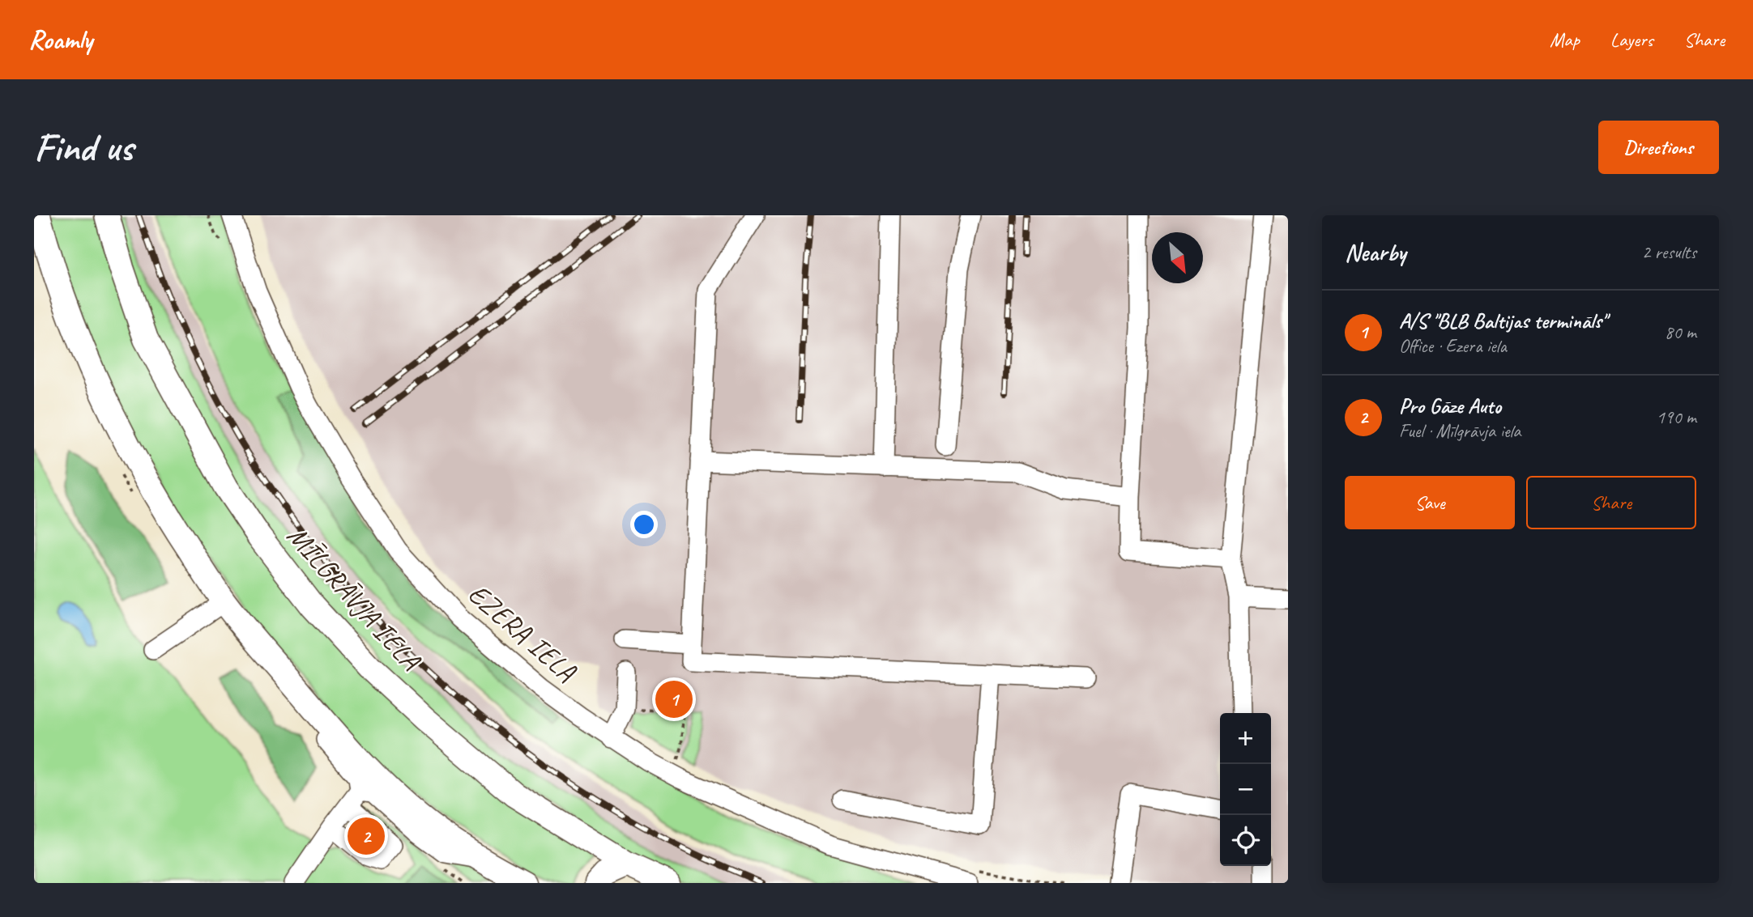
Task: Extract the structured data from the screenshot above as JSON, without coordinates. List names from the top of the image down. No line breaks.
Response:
{"streets":{"main road":["MĪLGRĀVJA IELA"],"street":["EZERA IELA"]},"north":"bottom right","page":{"header":"Roamly","nav":["Map","Layers","Share"],"buttons":["Directions",["Save","Share"]],"title":"Find us","heading":["Nearby","2 results"],"list":[{"mark":"1","name":"A/S \"BLB Baltijas termināls\"","note":"Office · Ezera iela","value":"80 m"},{"mark":"2","name":"Pro Gāze Auto","note":"Fuel · Mīlgrāvja iela","value":"190 m"}],"pins":["1","2"],"map_buttons":["+","−"]}}
